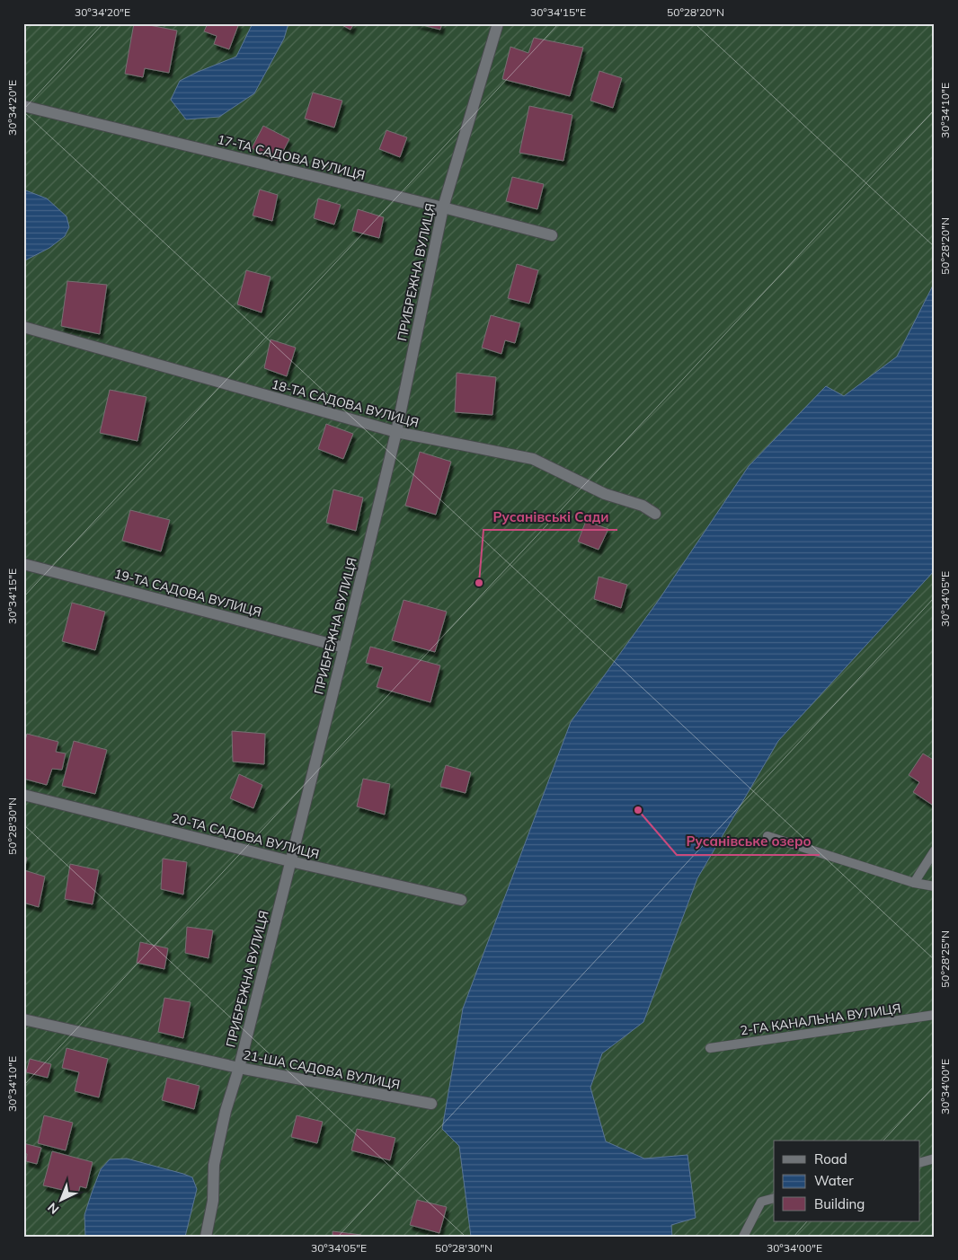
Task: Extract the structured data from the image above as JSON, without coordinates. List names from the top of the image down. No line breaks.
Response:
{"streets":{"street":["17-ТА САДОВА ВУЛИЦЯ","ПРИБРЕЖНА ВУЛИЦЯ","18-ТА САДОВА ВУЛИЦЯ","19-ТА САДОВА ВУЛИЦЯ","20-ТА САДОВА ВУЛИЦЯ","21-ША САДОВА ВУЛИЦЯ"],"lane":["2-ГА КАНАЛЬНА ВУЛИЦЯ"]},"crossings":[["17-ТА САДОВА ВУЛИЦЯ","ПРИБРЕЖНА ВУЛИЦЯ"],["ПРИБРЕЖНА ВУЛИЦЯ","18-ТА САДОВА ВУЛИЦЯ"],["ПРИБРЕЖНА ВУЛИЦЯ","19-ТА САДОВА ВУЛИЦЯ"],["ПРИБРЕЖНА ВУЛИЦЯ","20-ТА САДОВА ВУЛИЦЯ"],["ПРИБРЕЖНА ВУЛИЦЯ","21-ША САДОВА ВУЛИЦЯ"]],"places":["Русанівські Сади","Русанівське озеро"],"legend":["Road","Water","Building"],"north":"bottom left","coordinates":["30°34'20\"E","30°34'15\"E","50°28'20\"N","30°34'10\"E","30°34'05\"E","50°28'30\"N","50°28'25\"N","30°34'00\"E"]}
